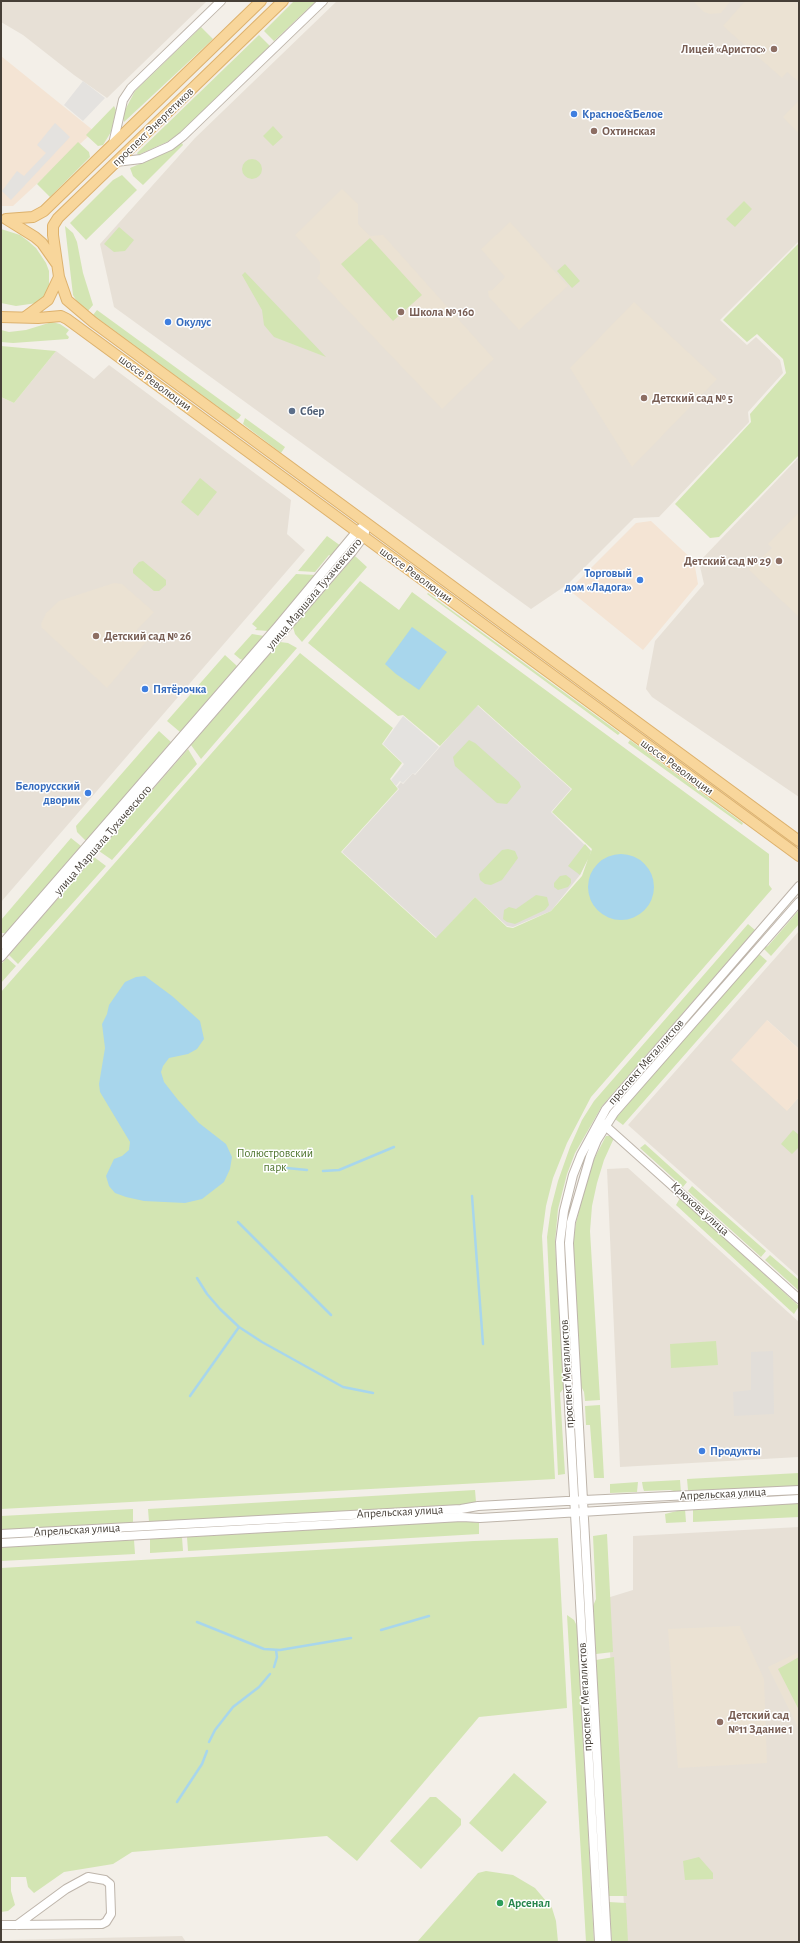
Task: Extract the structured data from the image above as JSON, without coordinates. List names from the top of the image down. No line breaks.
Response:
{"streets":{"main road":["проспект Энергетиков","шоссе Революции"],"street":["улица Маршала Тухачевского","проспект Металлистов","Крюкова улица","Апрельская улица"]},"crossings":[["проспект Энергетиков","шоссе Революции"],["шоссе Революции","улица Маршала Тухачевского"],["проспект Металлистов","Крюкова улица"],["проспект Металлистов","Апрельская улица"]],"parks":["Полюстровский парк"],"places":["Лицей «Аристос»","Красное&Белое","Охтинская","Школа № 160","Окулус","Детский сад № 5","Сбер","Детский сад № 29","Торговый дом «Ладога»","Детский сад № 26","Пятёрочка","Белорусский дворик","Продукты","Детский сад №11 Здание 1","Арсенал"]}
